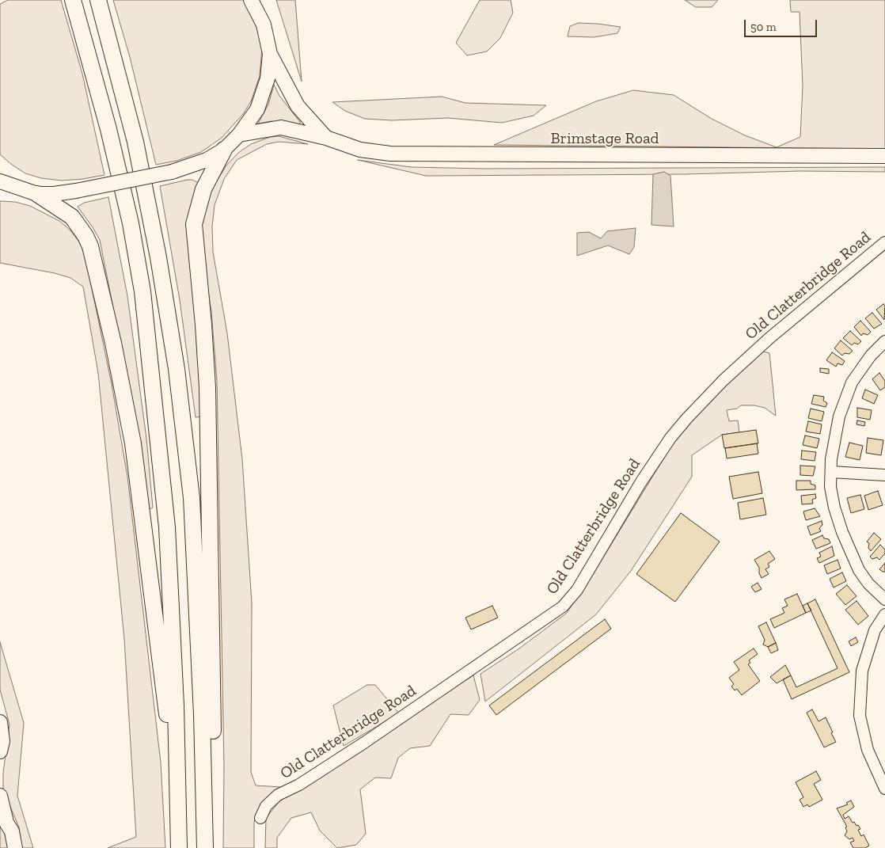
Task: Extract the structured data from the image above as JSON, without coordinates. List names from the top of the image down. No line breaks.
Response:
{"streets":{"main road":["Brimstage Road"],"street":["Old Clatterbridge Road"]},"scale_bar":"50 m"}
